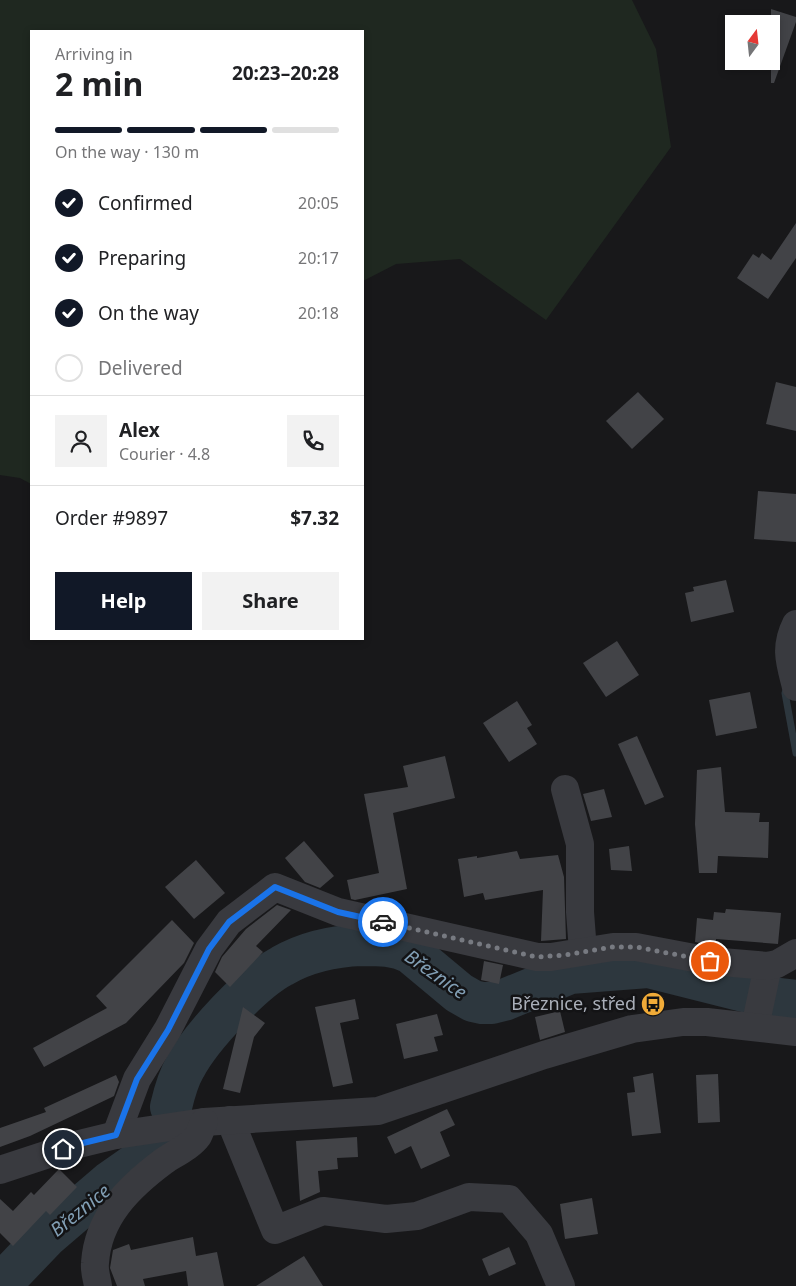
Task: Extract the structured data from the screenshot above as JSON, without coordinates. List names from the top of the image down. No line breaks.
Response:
{"water":["Březnice"],"places":{"bus stop":["Březnice, střed"]},"north":"top","page":{"heading":["2 min","Arriving in","20:23–20:28"],"panel":["Alex","Courier · 4.8","Order #9897","$7.32"],"bar":"On the way · 130 m","list":[["Confirmed","20:05"],["Preparing","20:17"],["On the way","20:18"],"Delivered"],"buttons":["Help","Share"]}}
